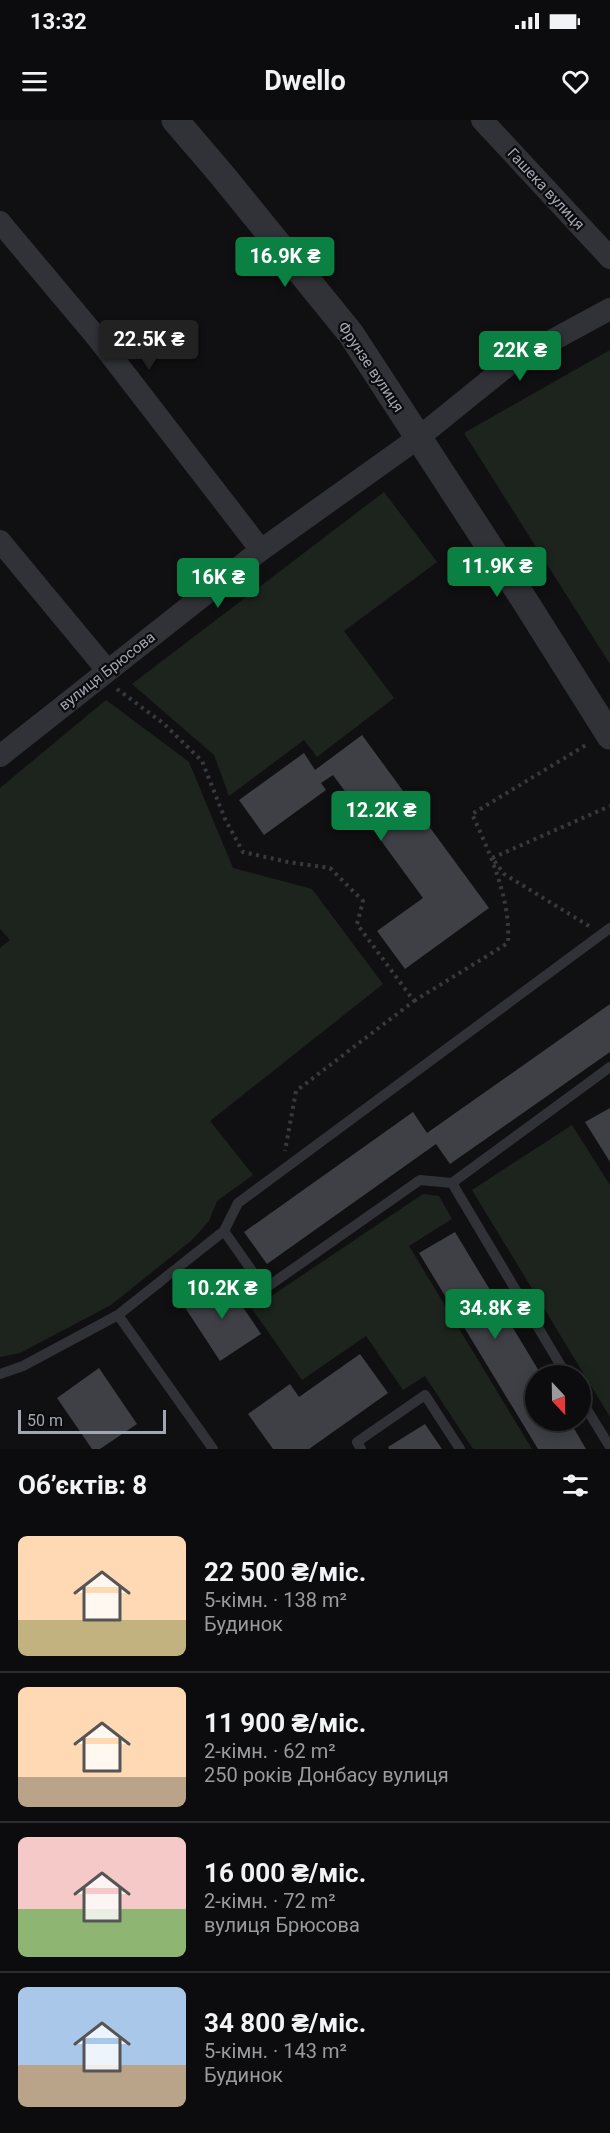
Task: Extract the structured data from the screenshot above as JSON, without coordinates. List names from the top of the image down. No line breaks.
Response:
{"streets":{"street":["Гашека вулиця","Фрунзе вулиця","вулиця Брюсова"]},"crossings":[["Фрунзе вулиця","вулиця Брюсова"]],"scale_bar":"50 m","north":"bottom","page":{"status":"13:32","header":"Dwello","price":["16.9K ₴","22.5K ₴","22K ₴","11.9K ₴","16K ₴","12.2K ₴","10.2K ₴","34.8K ₴"],"scale":"50 m","heading":"Об’єктів: 8","list":[{"name":"22 500 ₴/міс.","note":"5-кімн. · 138 m² · Будинок"},{"name":"11 900 ₴/міс.","note":"2-кімн. · 62 m² · 250 років Донбасу вулиця"},{"name":"16 000 ₴/міс.","note":"2-кімн. · 72 m² · вулиця Брюсова"},{"name":"34 800 ₴/міс.","note":"5-кімн. · 143 m² · Будинок"}]}}
